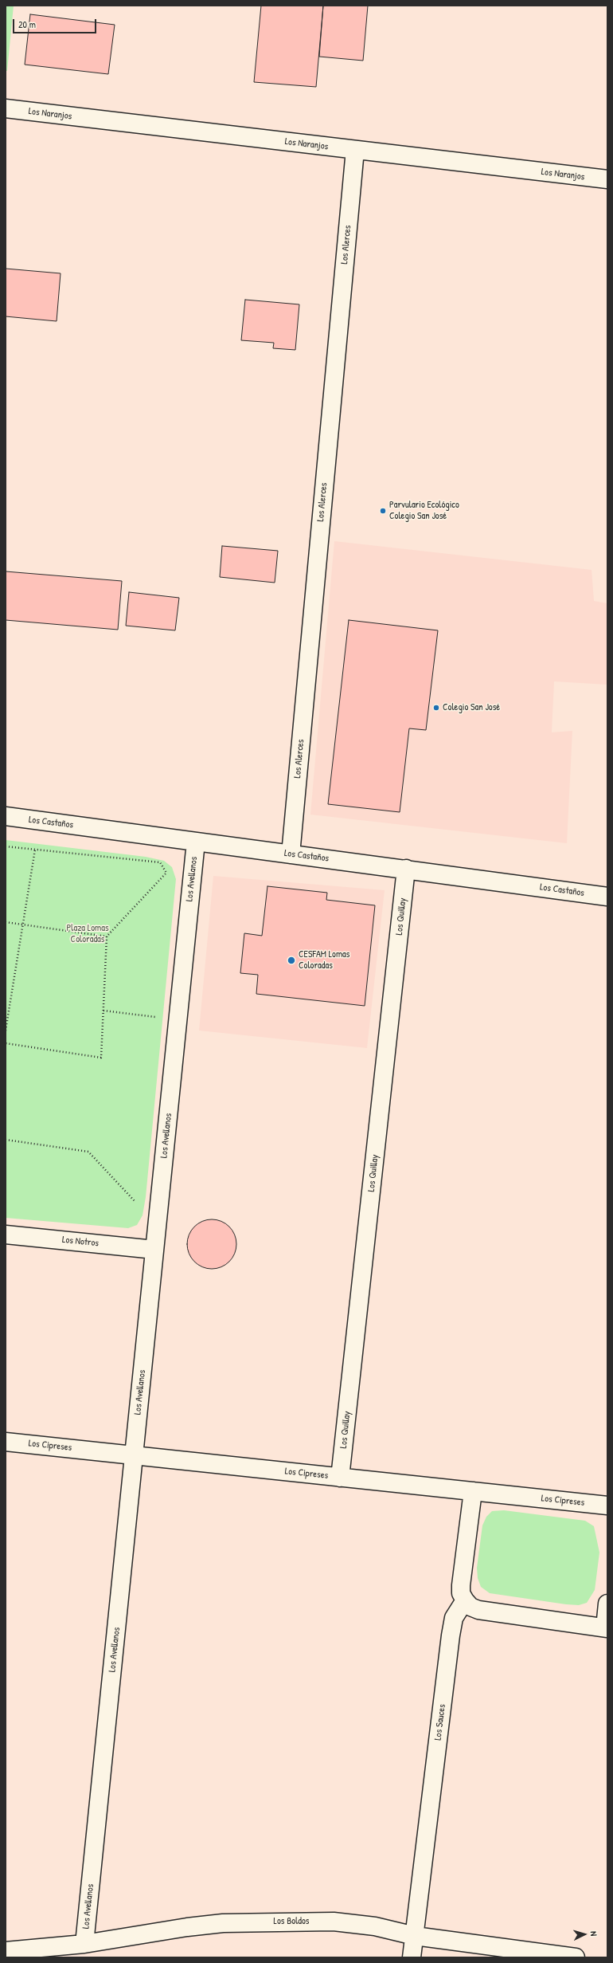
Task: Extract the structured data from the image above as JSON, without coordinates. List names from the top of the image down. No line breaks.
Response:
{"streets":{"street":["Los Naranjos","Los Alerces","Los Castaños","Los Avellanos","Los Quillay","Los Notros","Los Cipreses","Los Sauces","Los Boldos"]},"crossings":[["Los Naranjos","Los Alerces"],["Los Alerces","Los Castaños"],["Los Castaños","Los Avellanos"],["Los Castaños","Los Quillay"],["Los Avellanos","Los Notros"],["Los Avellanos","Los Cipreses"],["Los Avellanos","Los Boldos"],["Los Quillay","Los Cipreses"],["Los Sauces","Los Boldos"]],"parks":["Plaza Lomas Coloradas"],"places":["Parvulario Ecológico Colegio San José","Colegio San José","CESFAM Lomas Coloradas"],"scale_bar":"20 m","north":"right"}
